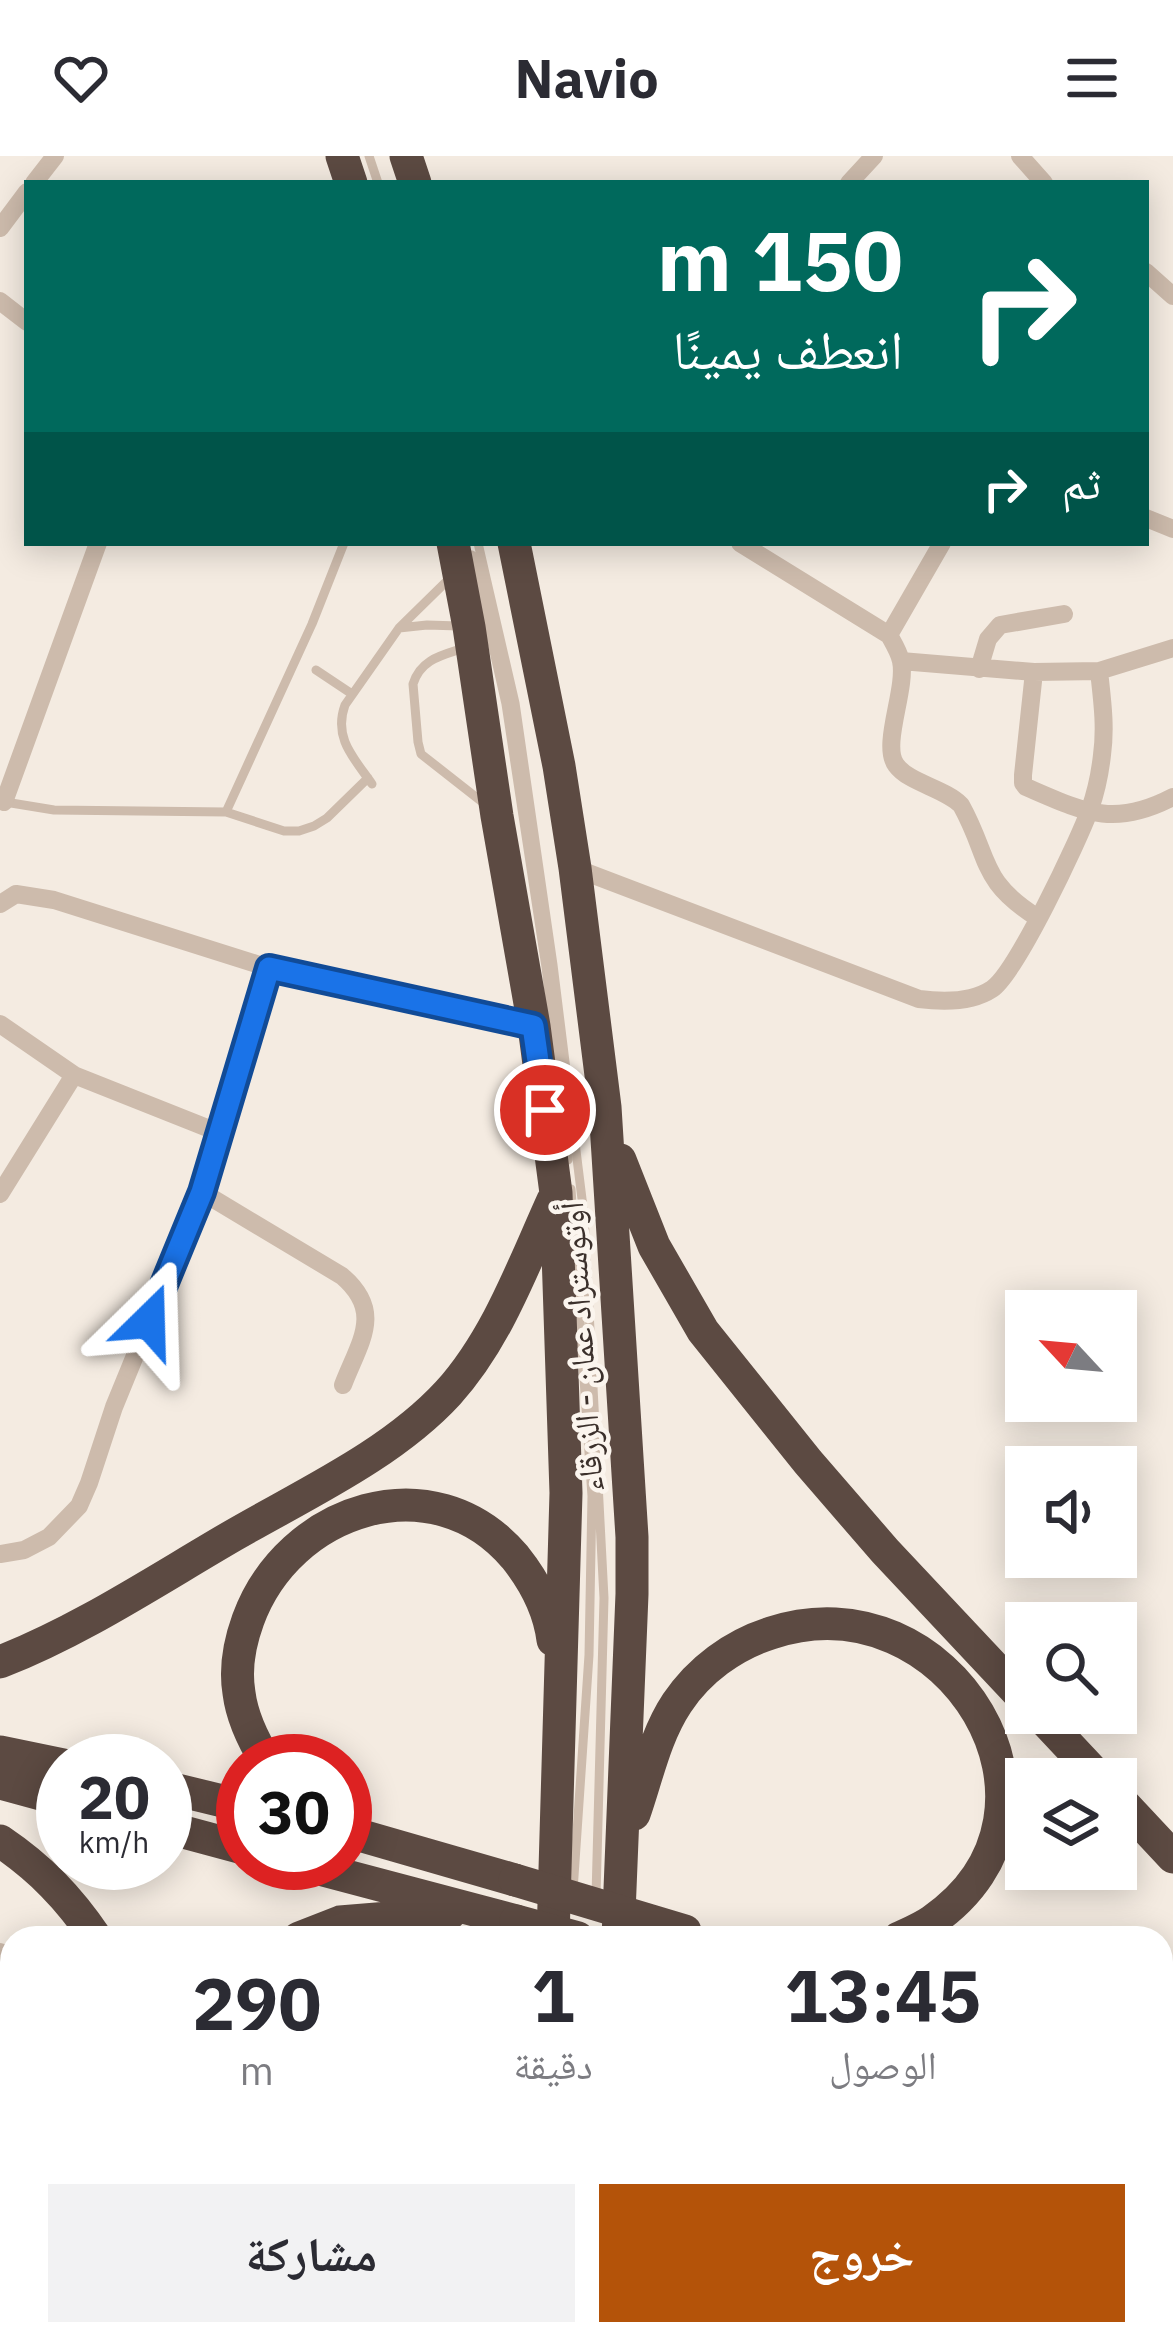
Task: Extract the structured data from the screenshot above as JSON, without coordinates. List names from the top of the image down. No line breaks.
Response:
{"streets":{"highway":["أوتوستراد عمان - الزرقاء"]},"north":"top left","page":{"header":"Navio","turn":["150 m","انعطف يمينًا"],"then":"ثم","speed":"20 km/h","limit":"30","eta":["13:45","الوصول","1","دقيقة","290","m"],"buttons":["خروج","مشاركة"]}}
